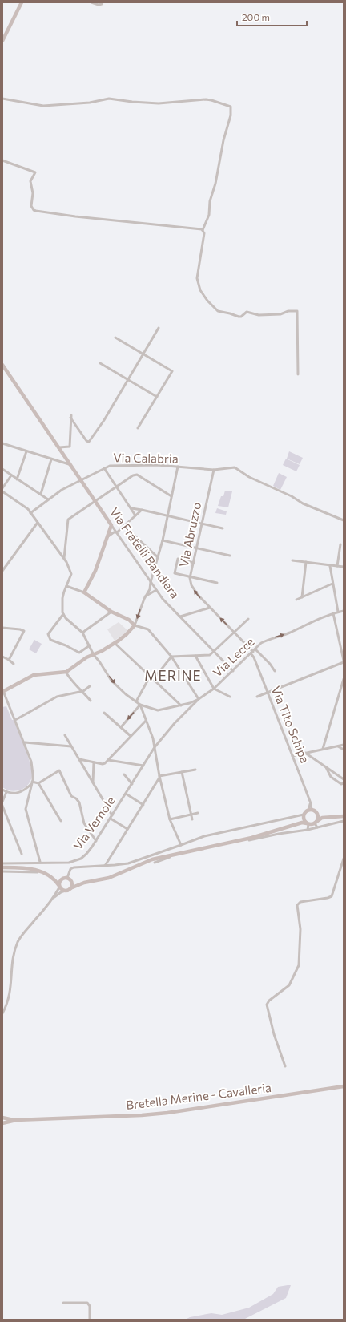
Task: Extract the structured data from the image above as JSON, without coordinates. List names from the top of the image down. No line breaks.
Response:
{"streets":{"street":["Via Calabria","Via Abruzzo","Via Fratelli Bandiera","Via Lecce","Via Tito Schipa","Via Vernole","Bretella Merine - Cavalleria"]},"crossings":[["Via Calabria","Via Abruzzo"],["Via Calabria","Via Fratelli Bandiera"],["Via Fratelli Bandiera","Via Lecce"],["Via Lecce","Via Tito Schipa"],["Via Lecce","Via Vernole"]],"districts":["MERINE"],"scale_bar":"200 m"}
